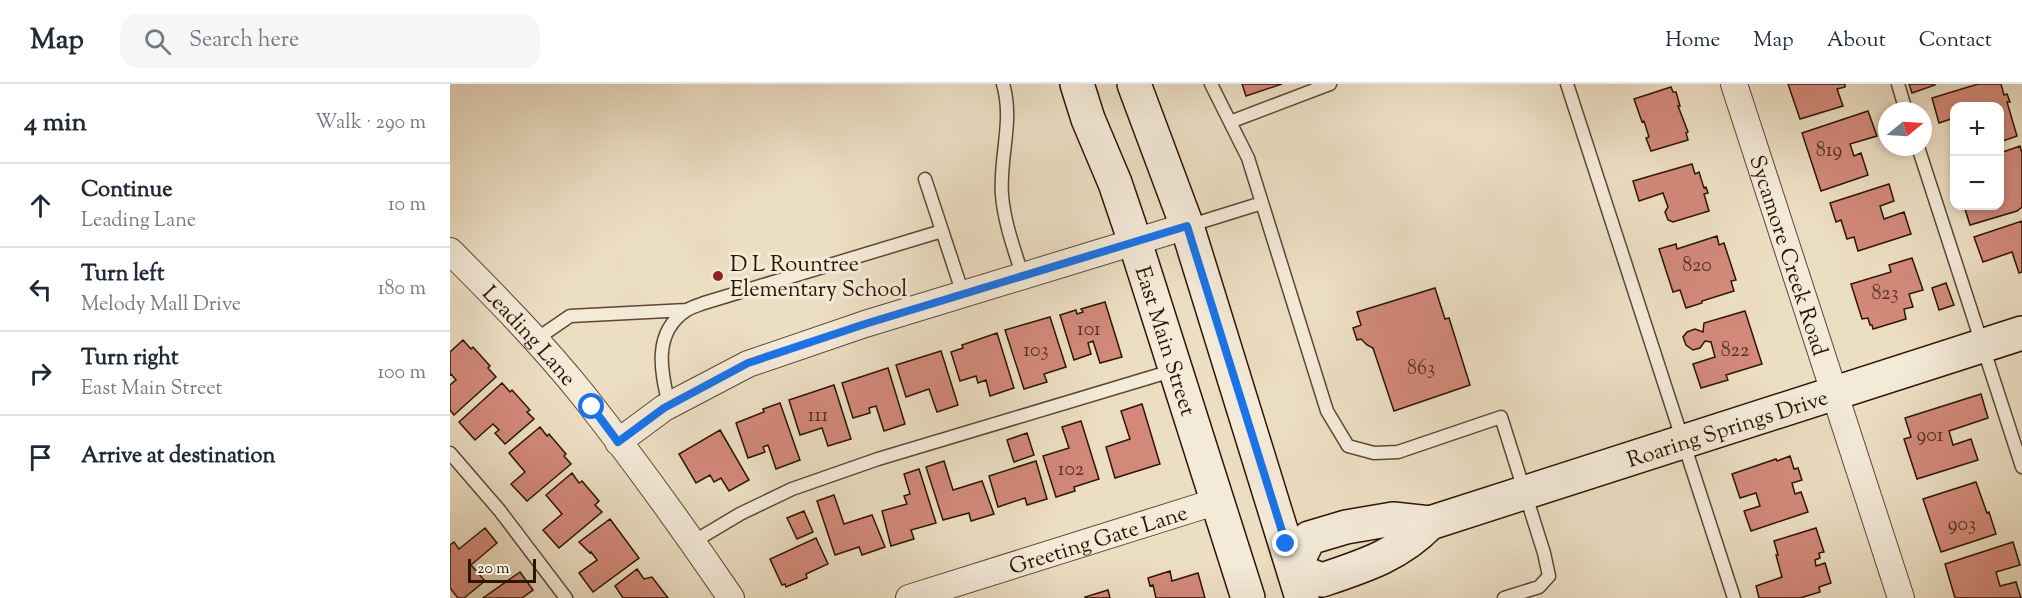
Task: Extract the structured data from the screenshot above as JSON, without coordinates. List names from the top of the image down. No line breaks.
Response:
{"streets":{"main road":["East Main Street","Roaring Springs Drive"],"street":["Sycamore Creek Road","Leading Lane","Greeting Gate Lane"]},"crossings":[["Sycamore Creek Road","Roaring Springs Drive"],["East Main Street","Greeting Gate Lane"]],"places":["D L Rountree Elementary School"],"house_numbers":["819","820","823","101","103","822","863","111","901","102","903"],"scale_bar":"20 m","north":"right","page":{"header":"Map","search":"Search here","nav":["Home","Map","About","Contact"],"heading":["4 min","Walk · 290 m"],"map_buttons":["+","−"],"list":[["Continue","Leading Lane","10 m"],["Turn left","Melody Mall Drive","180 m"],["Turn right","East Main Street","100 m"],"Arrive at destination"],"scale":"20 m"}}
